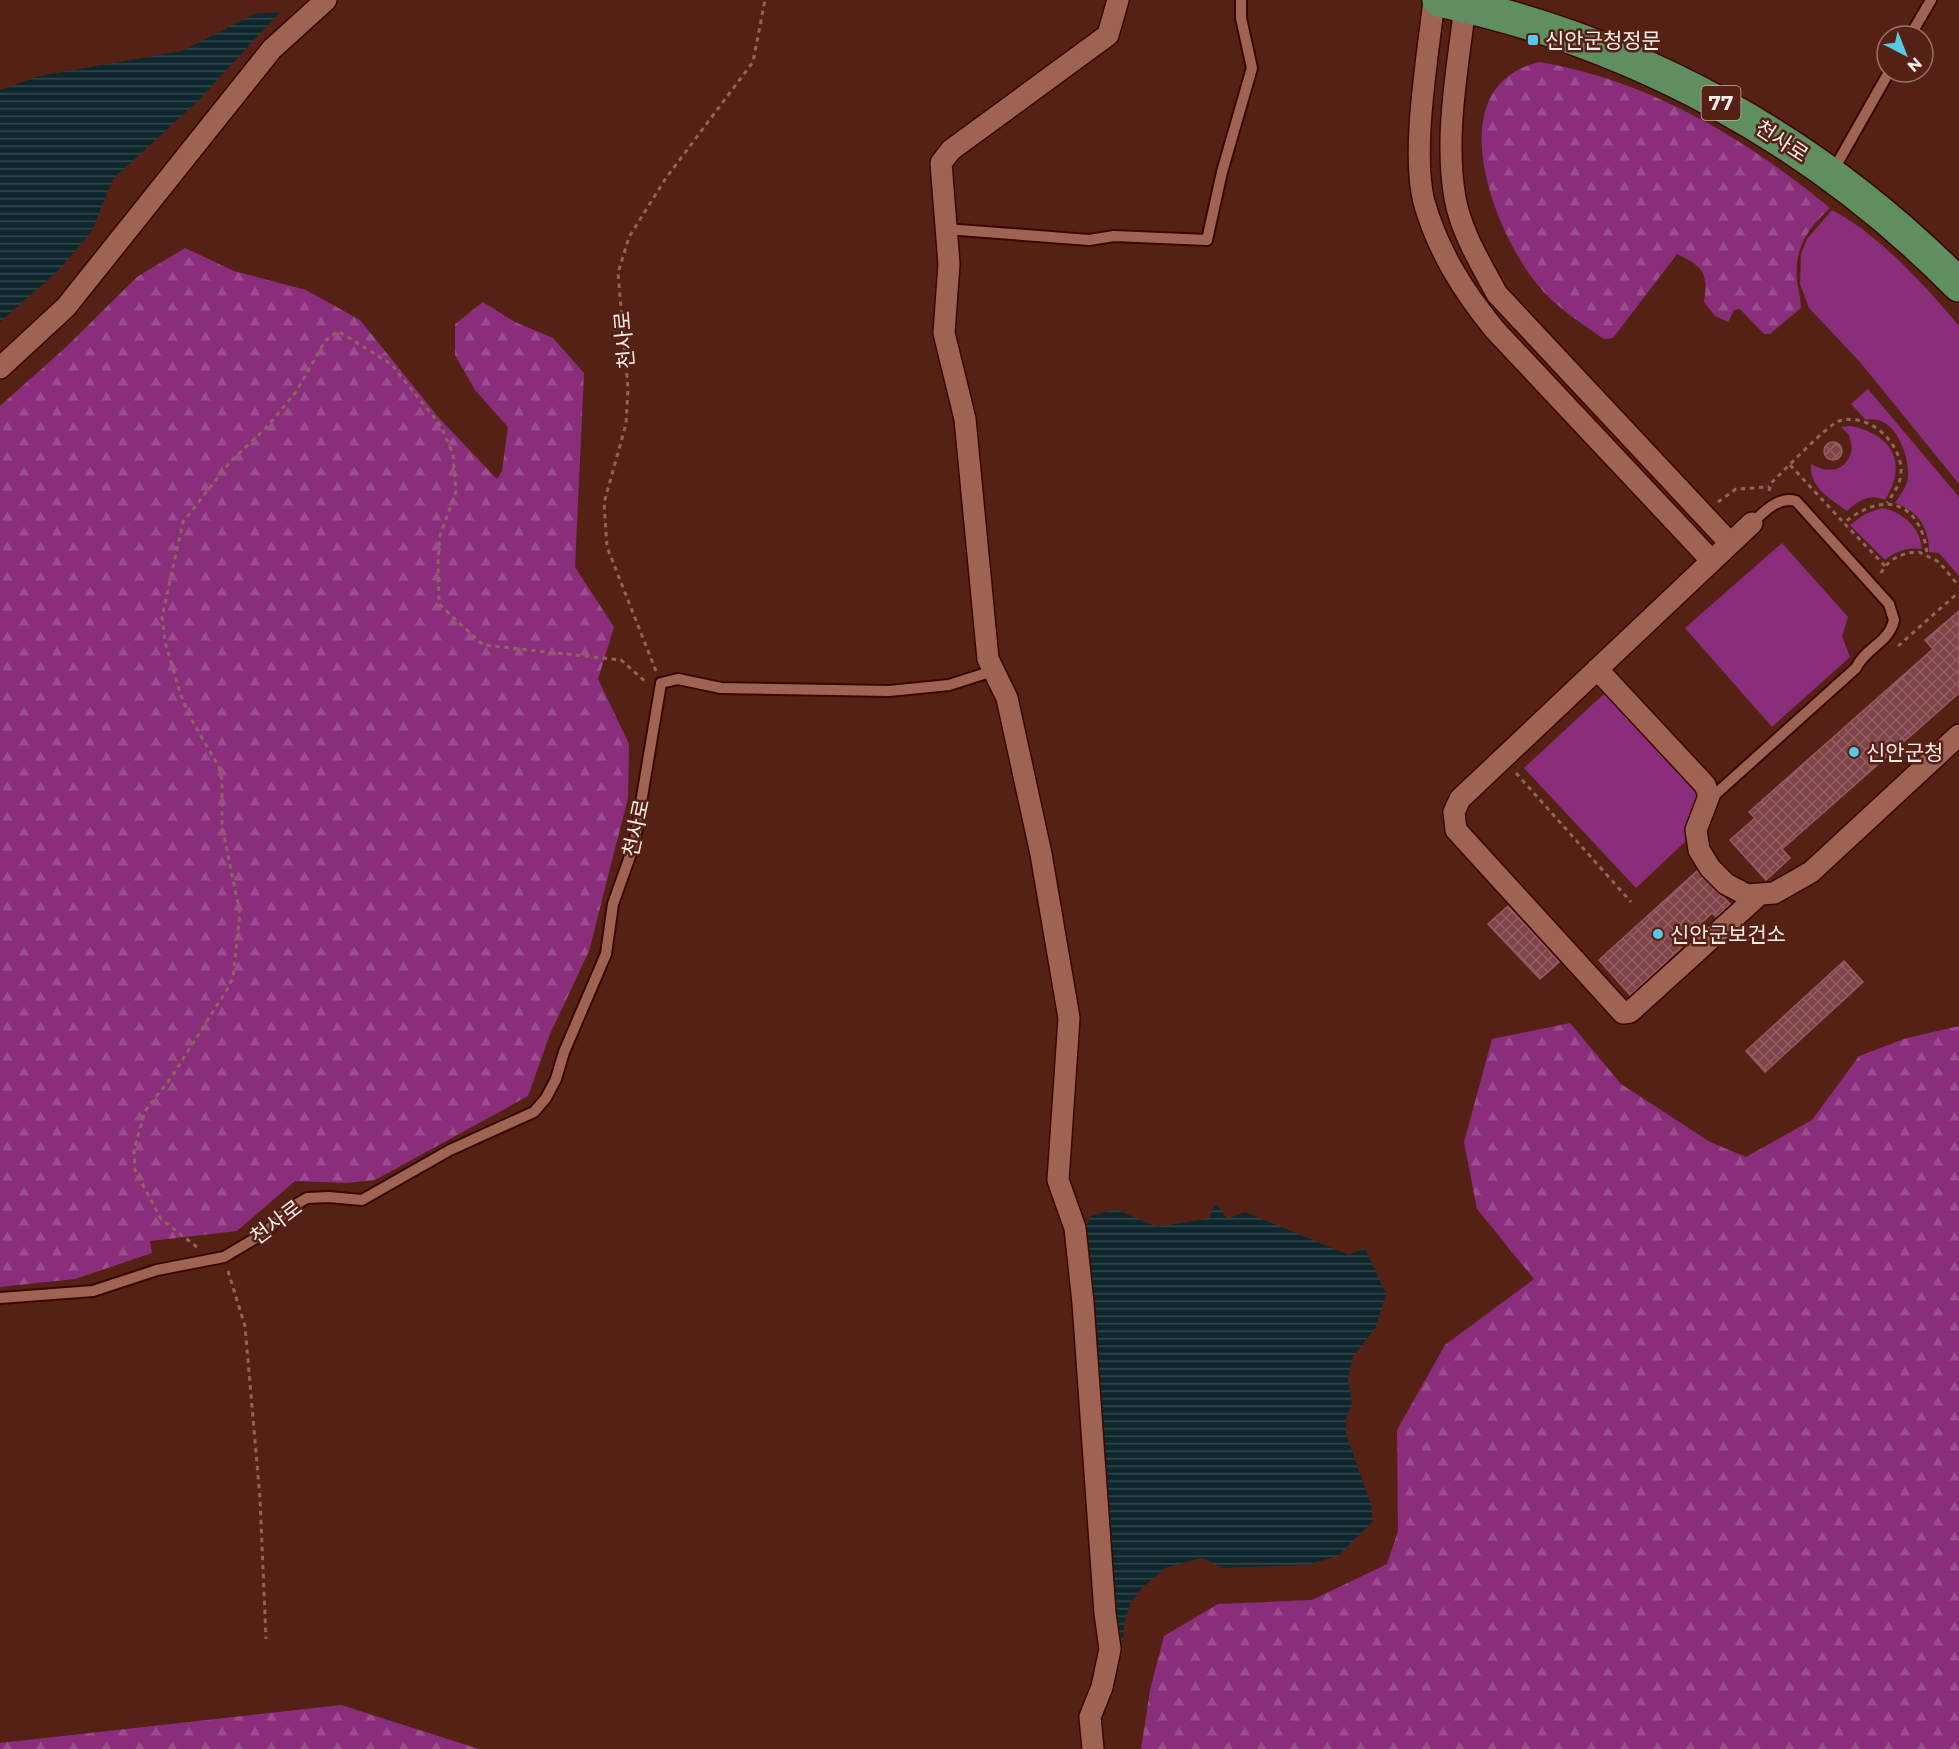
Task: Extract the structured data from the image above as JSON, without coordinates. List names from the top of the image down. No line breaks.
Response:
{"streets":{"main road":["77","천사로"]},"places":{"transit":["신안군청정문"],"other":["신안군청","신안군보건소"]},"north":"bottom right"}
